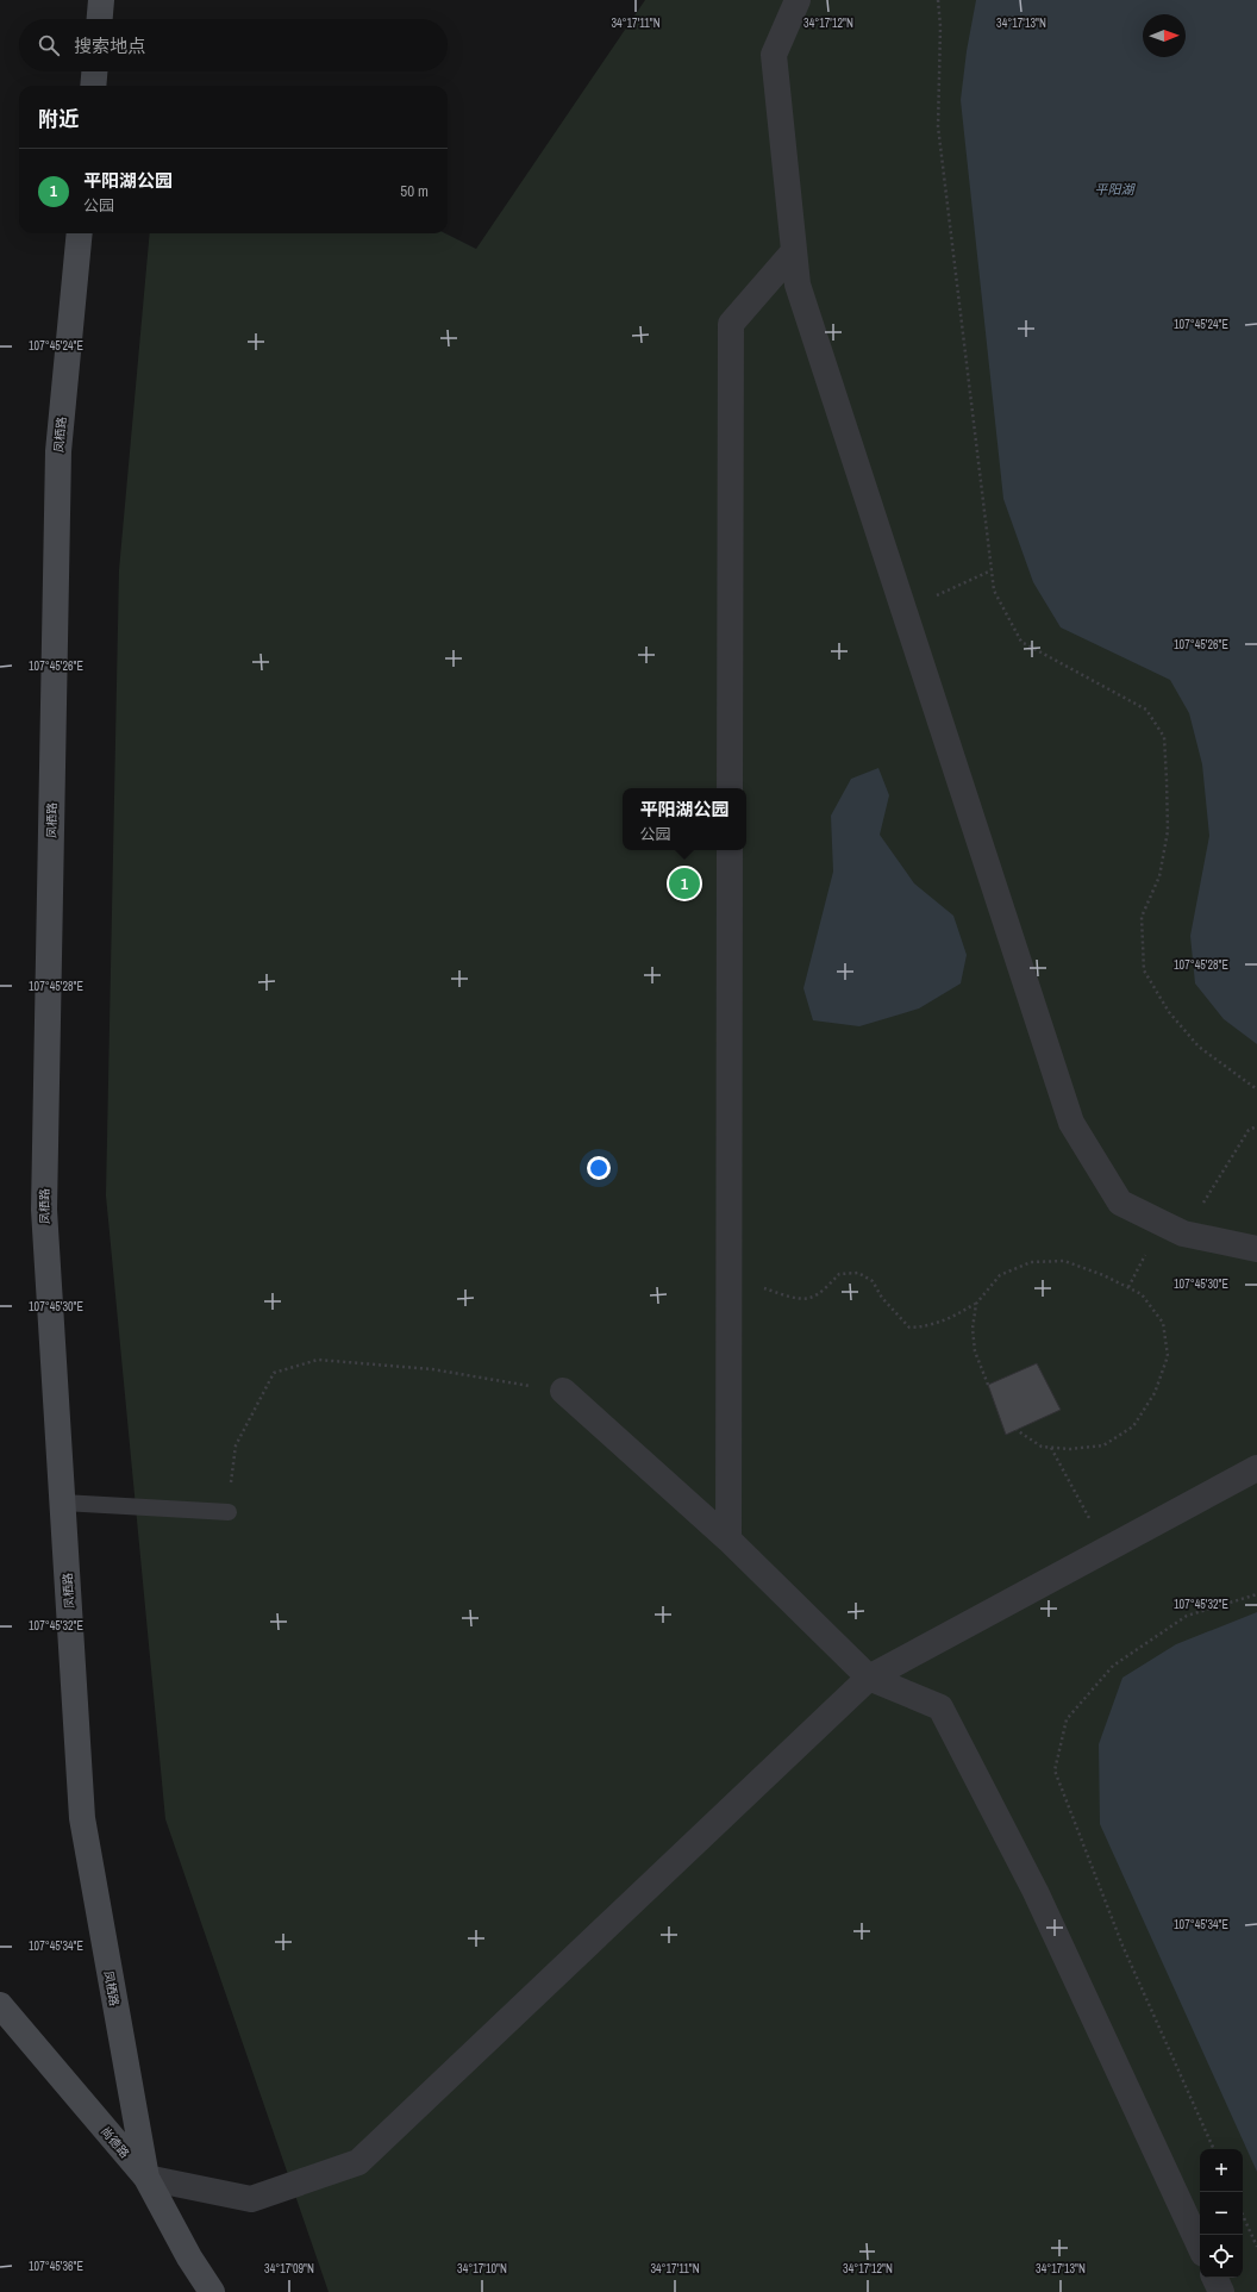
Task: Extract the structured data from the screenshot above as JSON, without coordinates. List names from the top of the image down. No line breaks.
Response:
{"streets":{"street":["凤栖路","尚德路"]},"crossings":[["凤栖路","尚德路"]],"water":["平阳湖"],"north":"right","page":{"search":"搜索地点","heading":"附近","list":[{"mark":"1","name":"平阳湖公园","note":"公园","value":"50 m"}],"popup":["平阳湖公园","公园"],"pins":"1","map_buttons":["+","−"]},"coordinates":["34°17'11\"N","34°17'12\"N","34°17'13\"N","107°45'24\"E","107°45'26\"E","107°45'28\"E","107°45'30\"E","107°45'32\"E","107°45'34\"E","107°45'36\"E","34°17'09\"N","34°17'10\"N"]}
